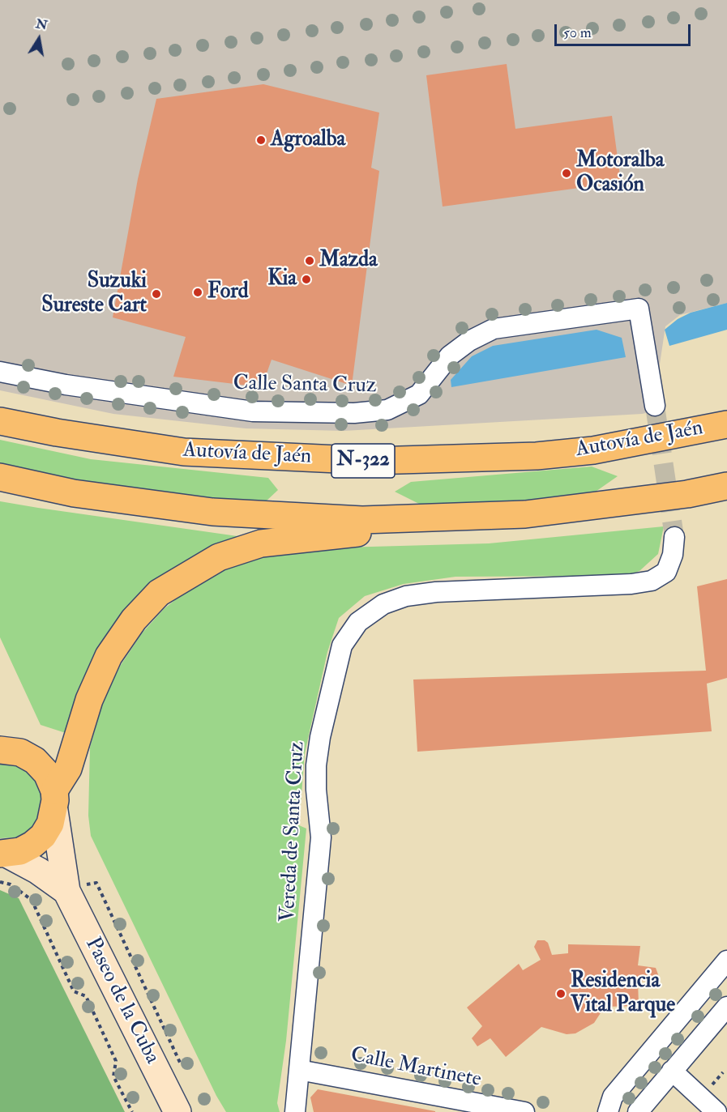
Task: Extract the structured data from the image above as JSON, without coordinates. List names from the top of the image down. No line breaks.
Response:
{"streets":{"main road":["Autovía de Jaén","N-322","Paseo de la Cuba"],"street":["Calle Santa Cruz","Vereda de Santa Cruz","Calle Martinete"]},"crossings":[["Vereda de Santa Cruz","Calle Martinete"]],"places":["Agroalba","Motoralba Ocasión","Mazda","Kia","Ford","Suzuki Sureste Cart","Residencia Vital Parque"],"scale_bar":"50 m","north":"top"}
